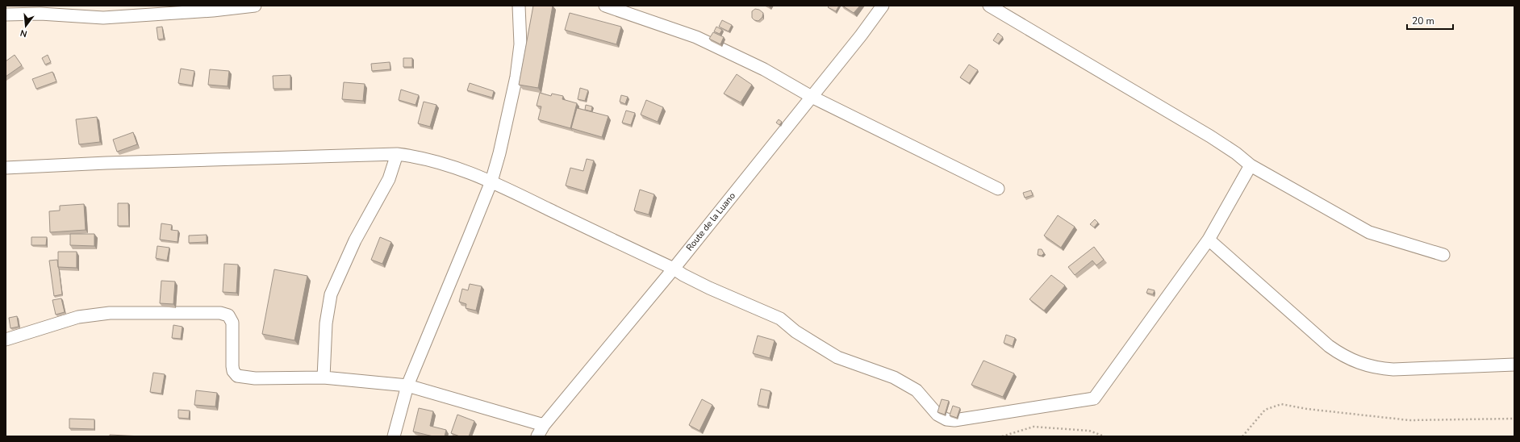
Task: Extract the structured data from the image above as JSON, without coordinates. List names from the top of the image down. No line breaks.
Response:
{"streets":{"street":["Route de la Luano"]},"scale_bar":"20 m","north":"bottom"}
